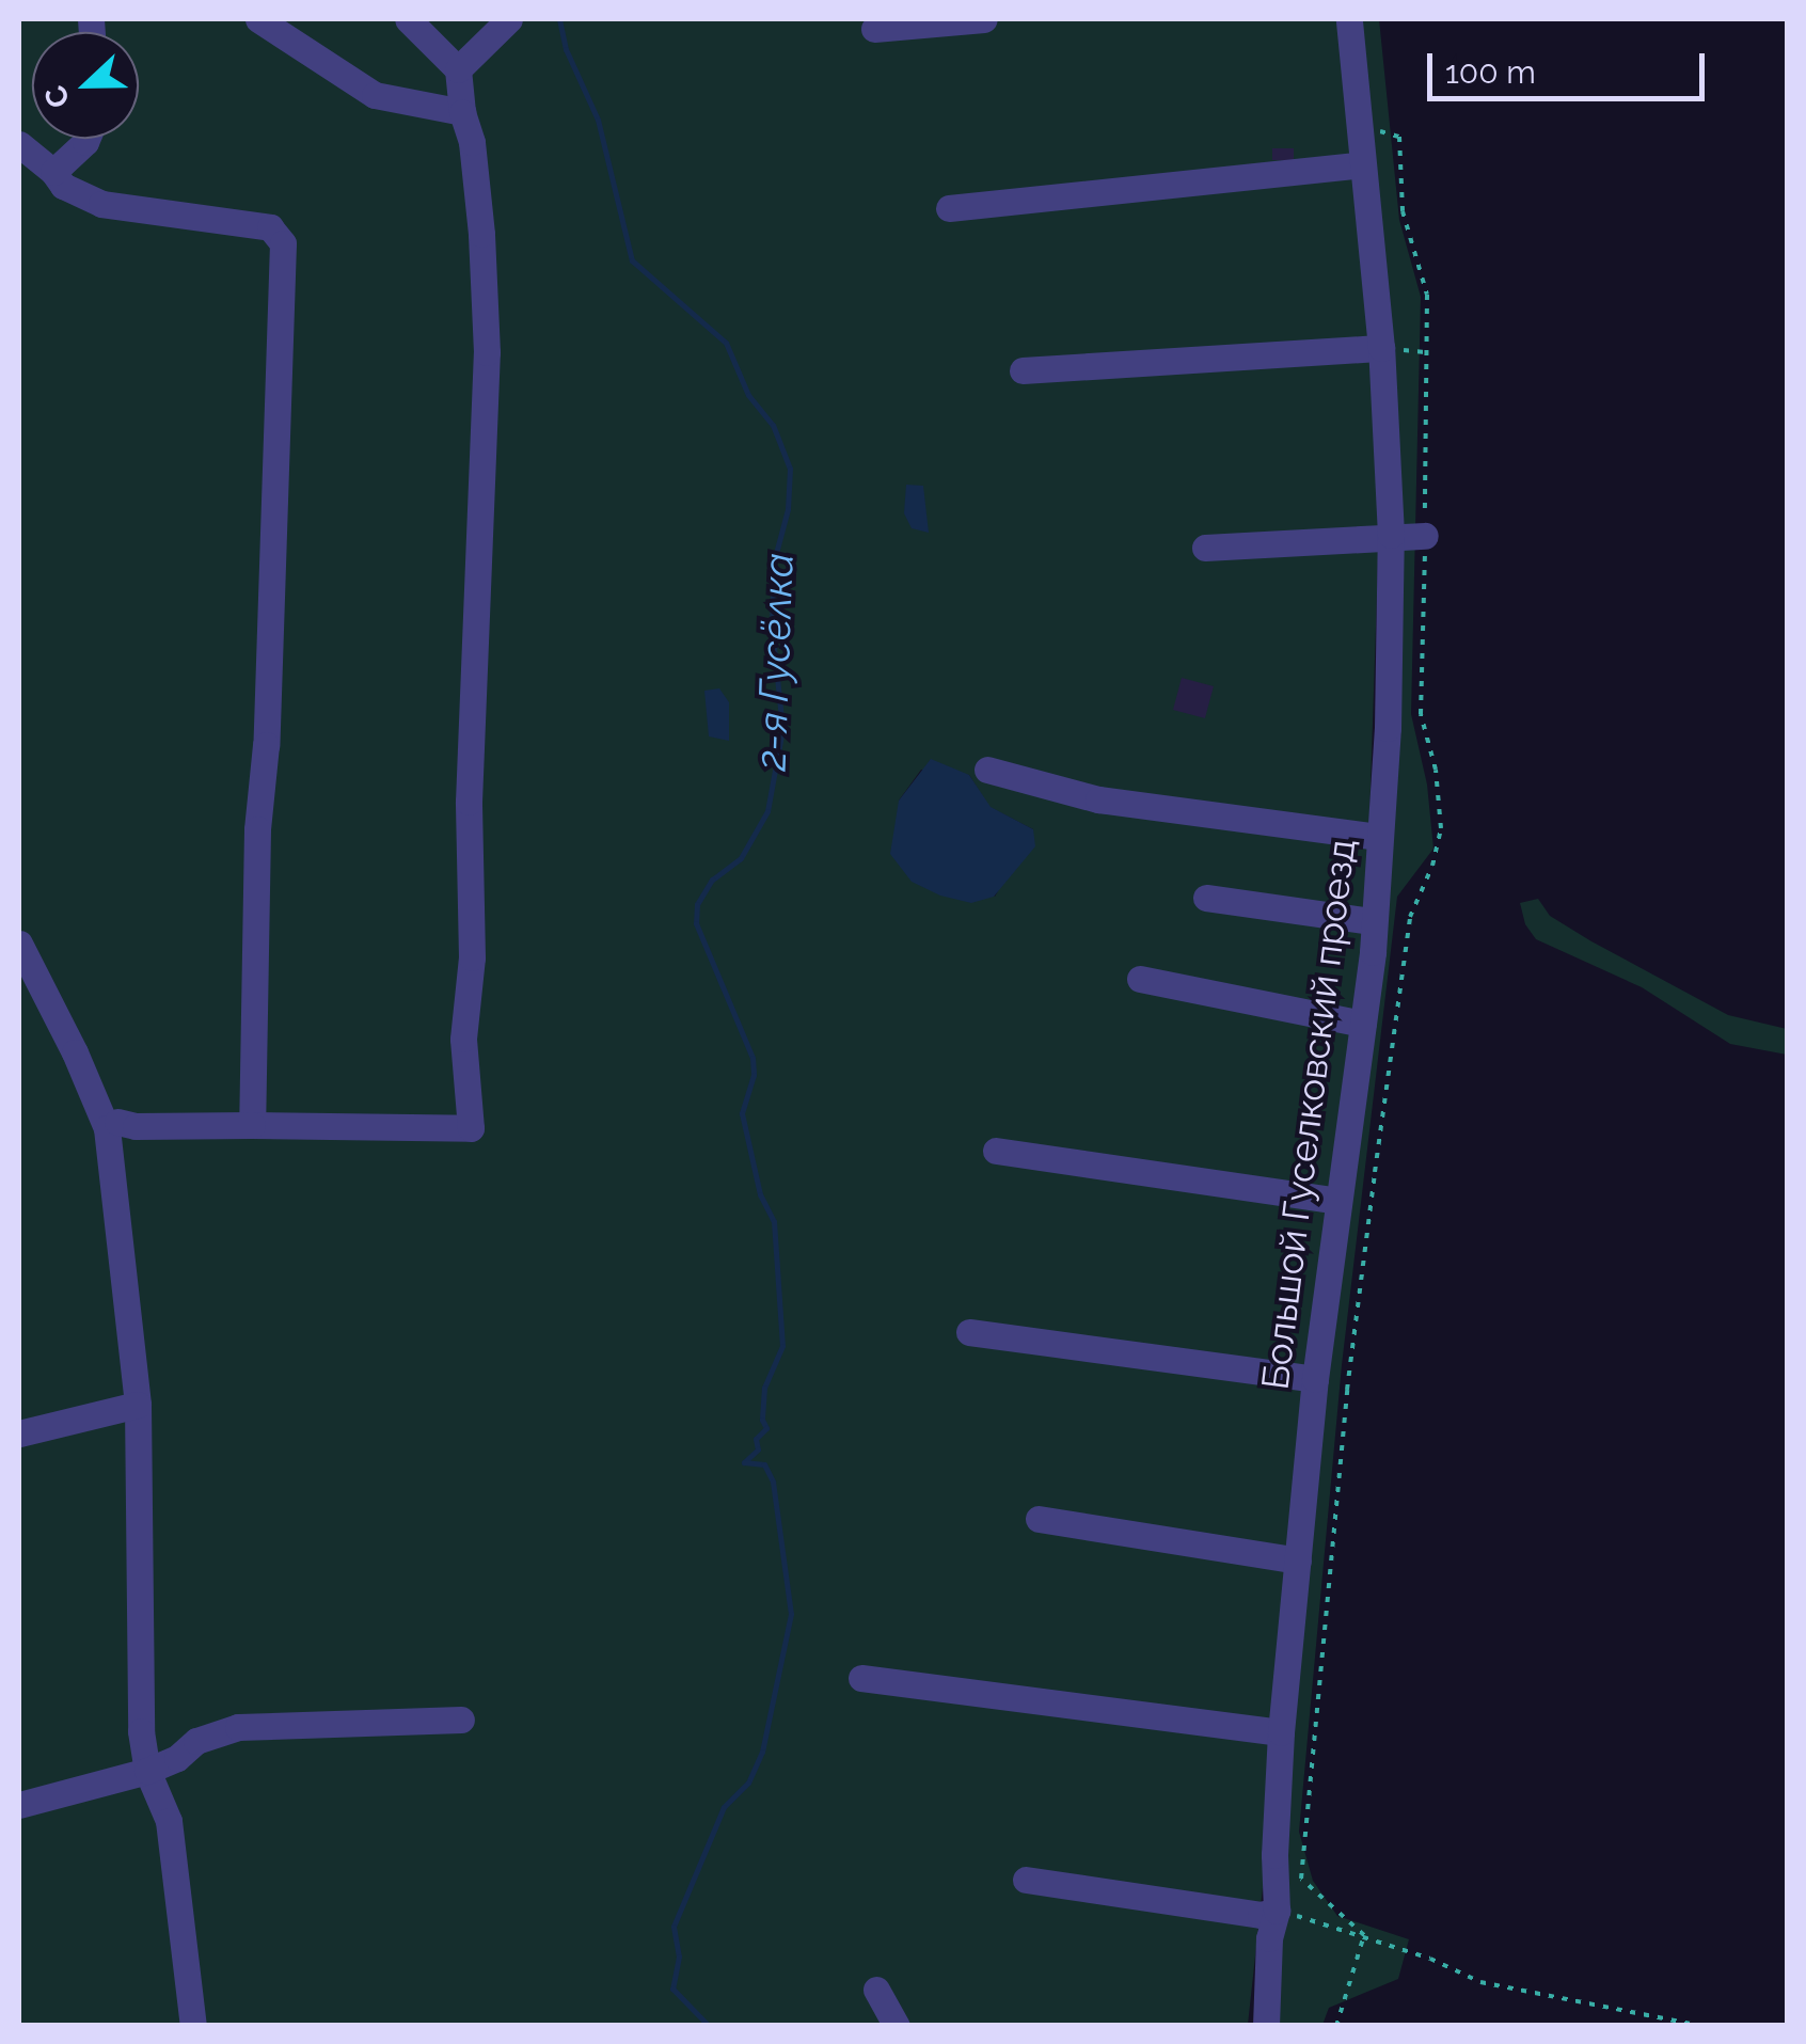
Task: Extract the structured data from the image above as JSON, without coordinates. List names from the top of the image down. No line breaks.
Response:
{"streets":{"street":["Большой Гуселковский проезд"]},"water":["2-я Гусёлка"],"scale_bar":"100 m","north":"left"}
